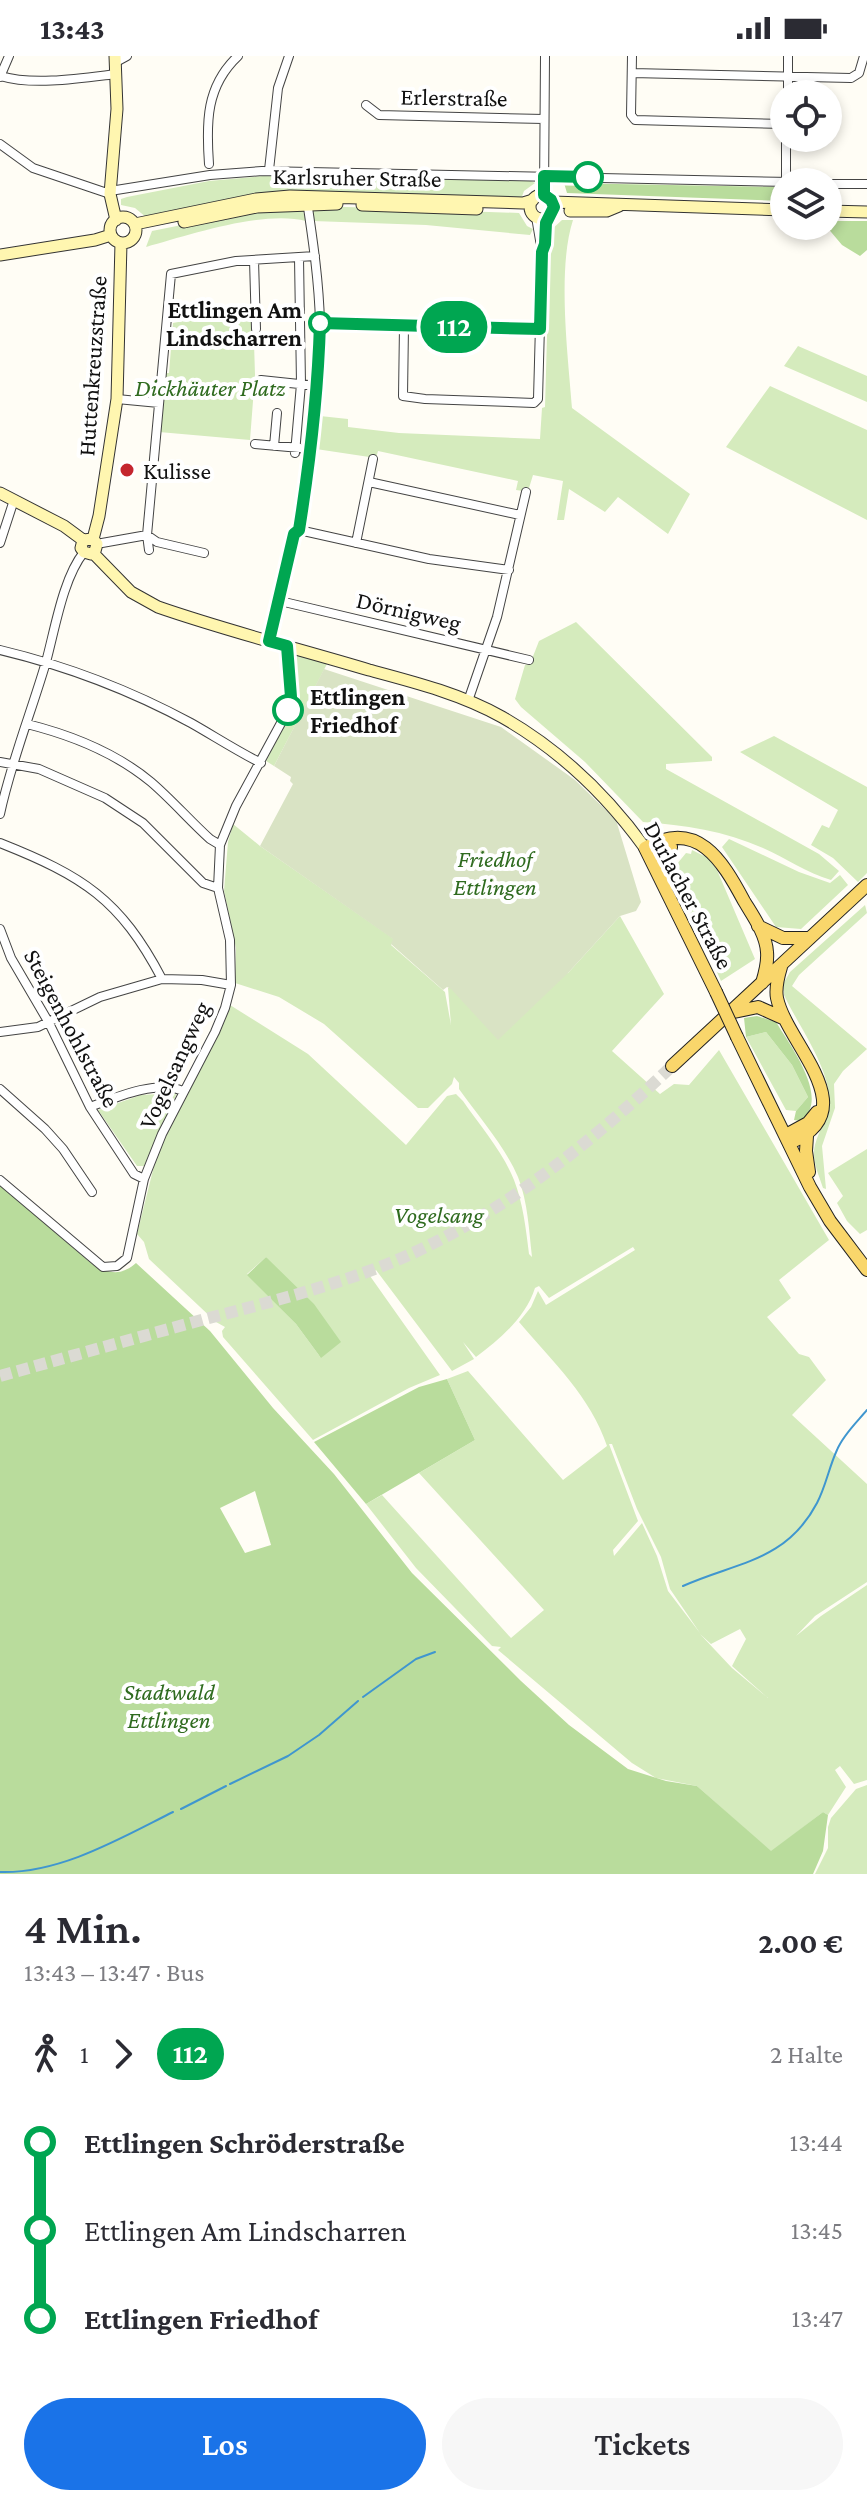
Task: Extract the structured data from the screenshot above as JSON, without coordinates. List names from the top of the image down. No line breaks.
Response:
{"streets":{"main road":["Karlsruher Straße","Huttenkreuzstraße","Durlacher Straße"],"street":["Erlerstraße","Dörnigweg","Steigenhohlstraße","Vogelsangweg"]},"crossings":[["Karlsruher Straße","Huttenkreuzstraße"],["Huttenkreuzstraße","Durlacher Straße"],["Durlacher Straße","Vogelsangweg"],["Steigenhohlstraße","Vogelsangweg"]],"parks":["Dickhäuter Platz","Friedhof Ettlingen","Vogelsang","Stadtwald Ettlingen"],"places":["Ettlingen Am Lindscharren","Kulisse","Ettlingen Friedhof"],"lines":["bus line 112"],"page":{"status":"13:43","on_map":"112","heading":["4 Min.","13:43 – 13:47 · Bus","2.00 €"],"legs":["1","112","2 Halte"],"list":[{"name":"Ettlingen Schröderstraße","value":"13:44"},{"name":"Ettlingen Am Lindscharren","value":"13:45"},{"name":"Ettlingen Friedhof","value":"13:47"}],"buttons":["Los","Tickets"]}}
